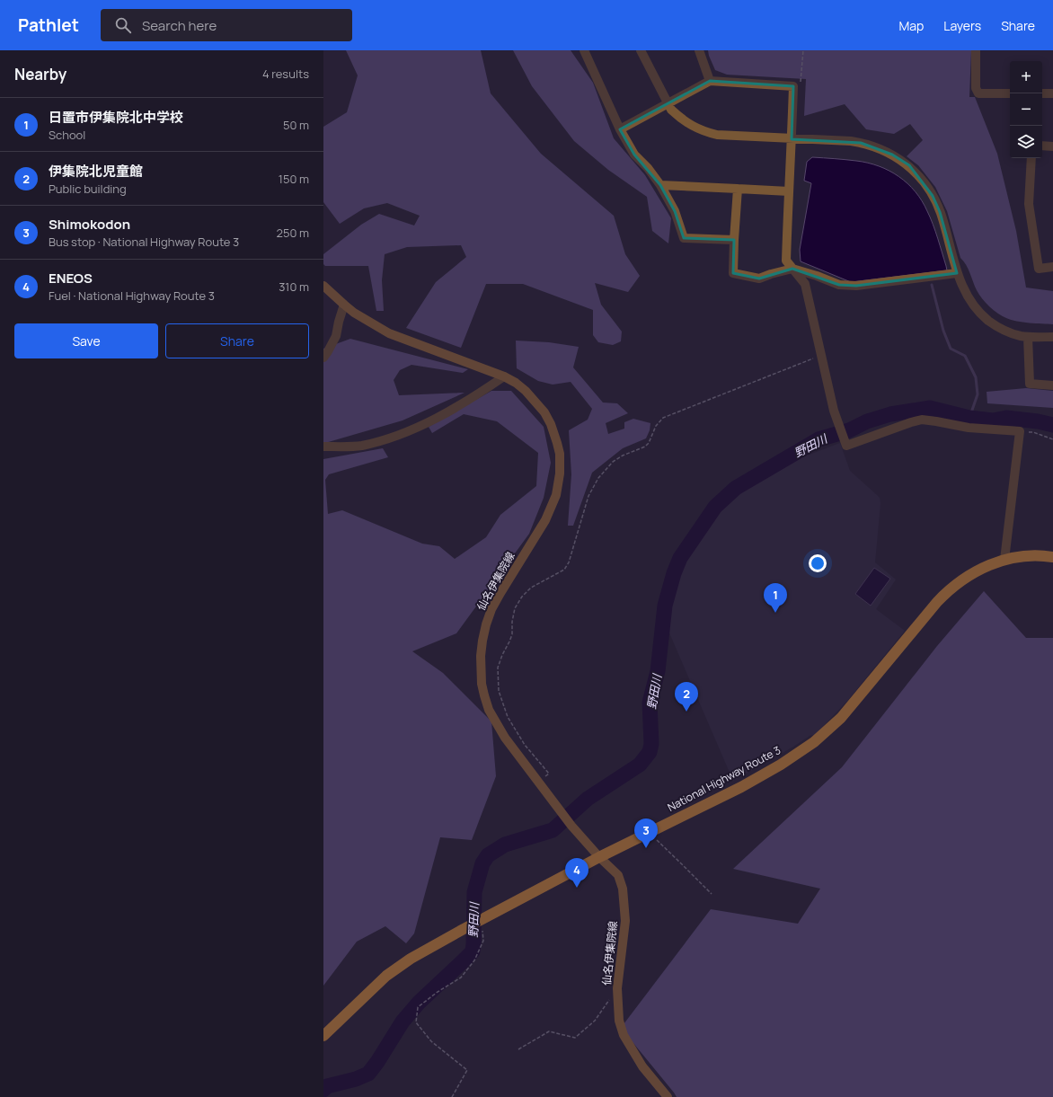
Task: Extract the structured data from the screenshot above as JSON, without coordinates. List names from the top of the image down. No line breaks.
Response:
{"streets":{"highway":["National Highway Route 3"],"main road":["仙名伊集院線"]},"crossings":[["仙名伊集院線","National Highway Route 3"]],"water":["野田川"],"page":{"header":"Pathlet","search":"Search here","nav":["Map","Layers","Share"],"heading":["Nearby","4 results"],"map_buttons":["+","−"],"list":[{"mark":"1","name":"日置市伊集院北中学校","note":"School","value":"50 m"},{"mark":"2","name":"伊集院北児童館","note":"Public building","value":"150 m"},{"mark":"3","name":"Shimokodon","note":"Bus stop · National Highway Route 3","value":"250 m"},{"mark":"4","name":"ENEOS","note":"Fuel · National Highway Route 3","value":"310 m"}],"buttons":["Save","Share"],"pins":["1","2","3","4"]}}
